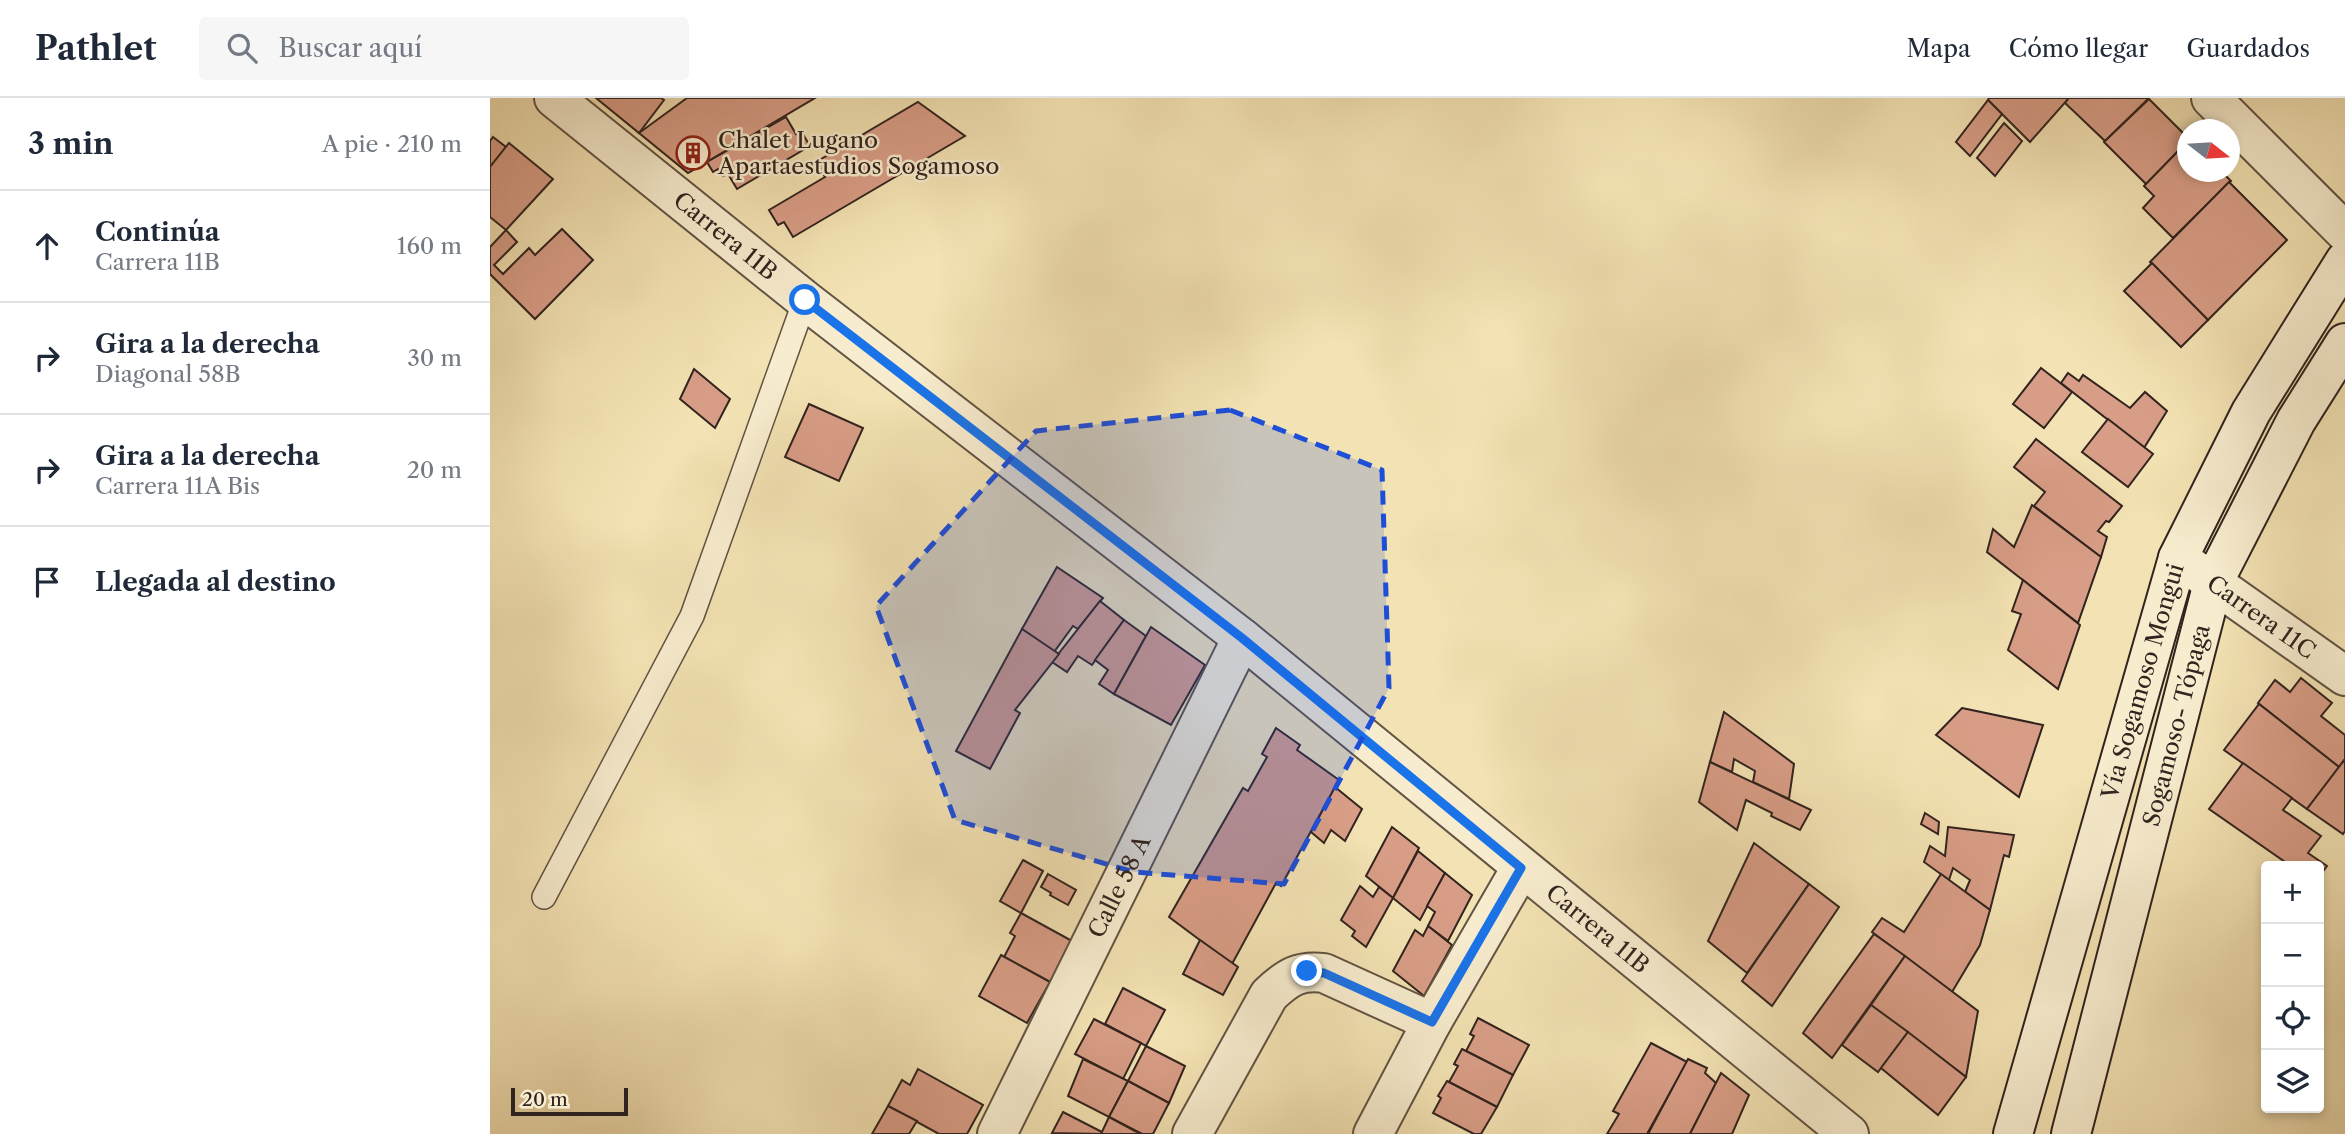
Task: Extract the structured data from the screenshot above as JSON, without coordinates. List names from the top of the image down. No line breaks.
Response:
{"streets":{"street":["Carrera 11B","Carrera 11C","Vía Sogamoso Mongui","Sogamoso- Tópaga","Calle 58 A"]},"crossings":[["Carrera 11B","Calle 58 A"],["Carrera 11C","Vía Sogamoso Mongui"],["Carrera 11C","Sogamoso- Tópaga"]],"places":{"building":["Chalet Lugano Apartaestudios Sogamoso"]},"scale_bar":"20 m","north":"right","page":{"header":"Pathlet","search":"Buscar aquí","nav":["Mapa","Cómo llegar","Guardados"],"heading":["3 min","A pie · 210 m"],"list":[["Continúa","Carrera 11B","160 m"],["Gira a la derecha","Diagonal 58B","30 m"],["Gira a la derecha","Carrera 11A Bis","20 m"],"Llegada al destino"],"map_buttons":["+","−"],"scale":"20 m"}}
